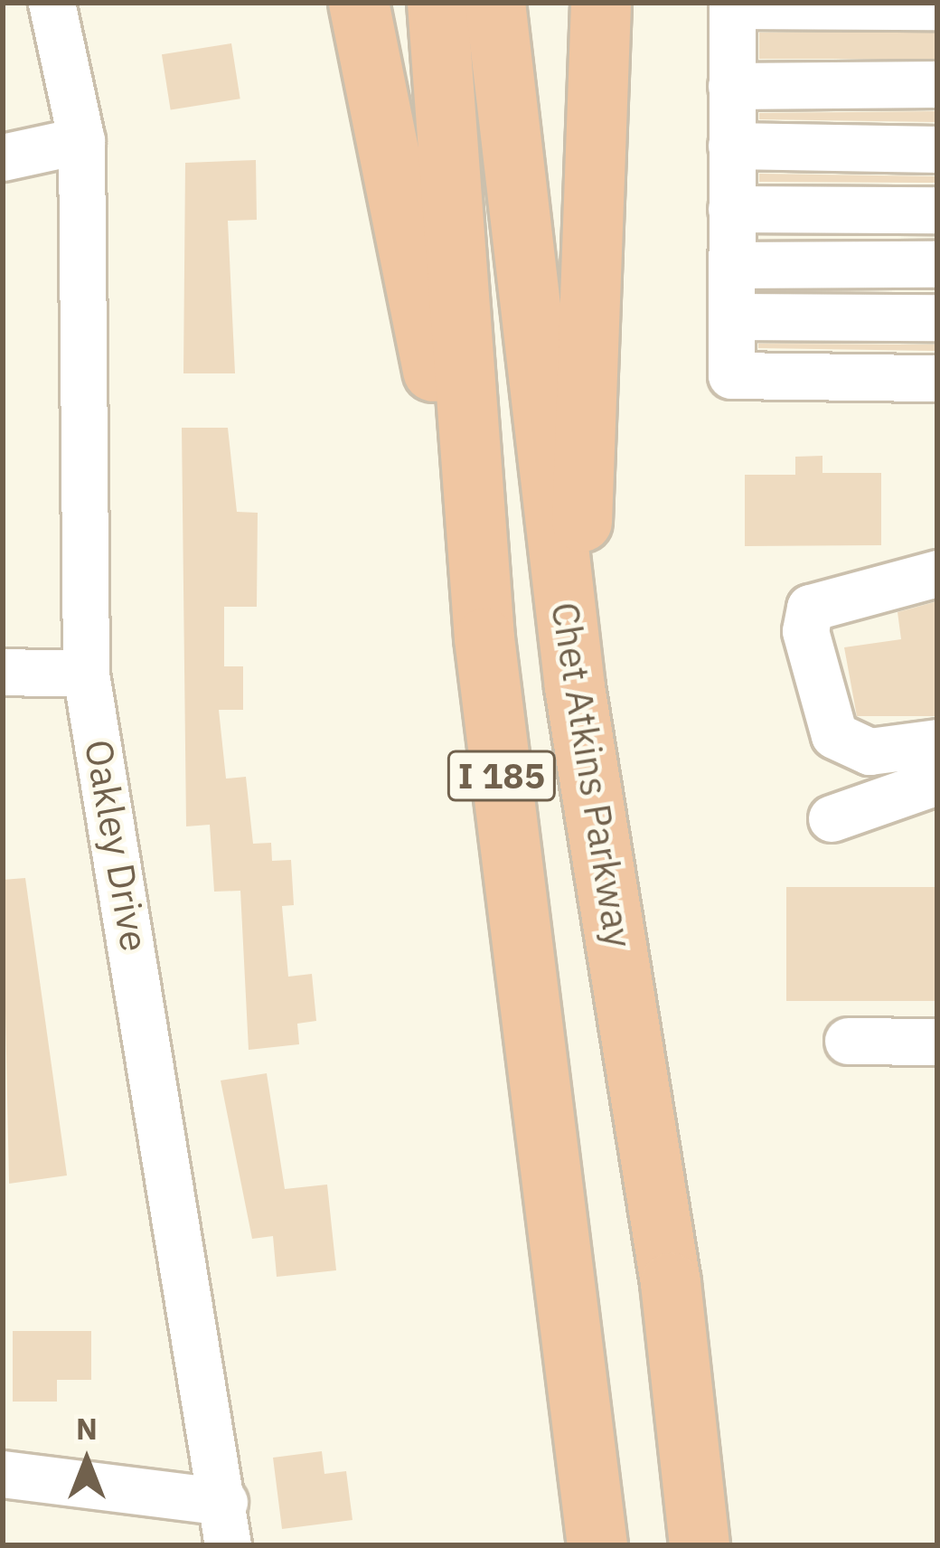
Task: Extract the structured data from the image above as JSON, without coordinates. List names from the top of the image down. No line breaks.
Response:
{"streets":{"highway":["Chet Atkins Parkway","I 185"],"street":["Oakley Drive"]},"north":"top"}
